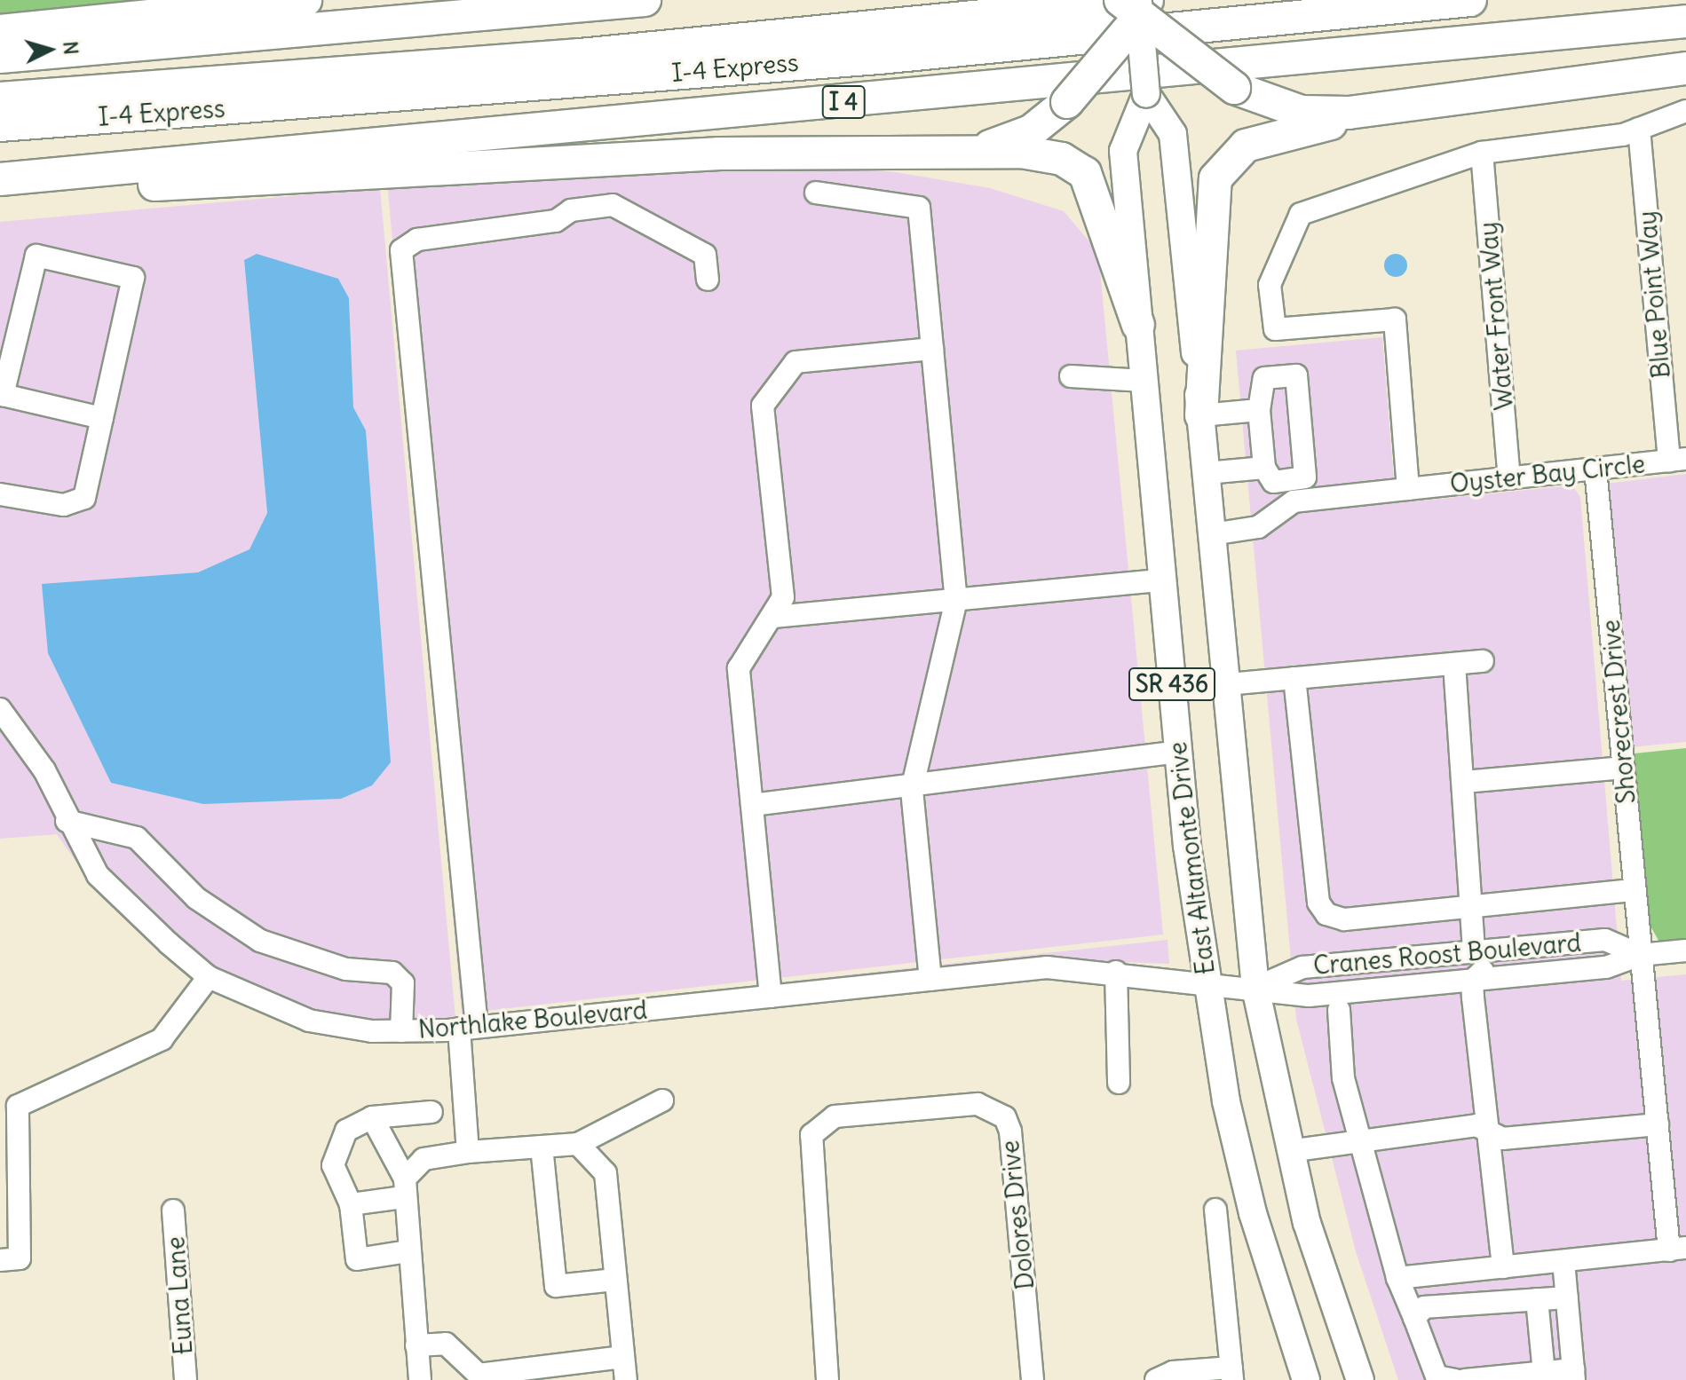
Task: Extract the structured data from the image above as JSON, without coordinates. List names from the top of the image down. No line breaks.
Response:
{"streets":{"highway":["I-4 Express","I 4"],"main road":["SR 436","East Altamonte Drive"],"street":["Blue Point Way","Water Front Way","Oyster Bay Circle","Shorecrest Drive","Cranes Roost Boulevard","Northlake Boulevard","Dolores Drive","Euna Lane"]},"crossings":[["I-4 Express","SR 436"],["Blue Point Way","Oyster Bay Circle"],["Water Front Way","Oyster Bay Circle"],["Oyster Bay Circle","Shorecrest Drive"],["Oyster Bay Circle","East Altamonte Drive"],["SR 436","East Altamonte Drive"],["Shorecrest Drive","Cranes Roost Boulevard"],["East Altamonte Drive","Cranes Roost Boulevard"],["East Altamonte Drive","Northlake Boulevard"],["Cranes Roost Boulevard","Northlake Boulevard"]],"north":"right"}
